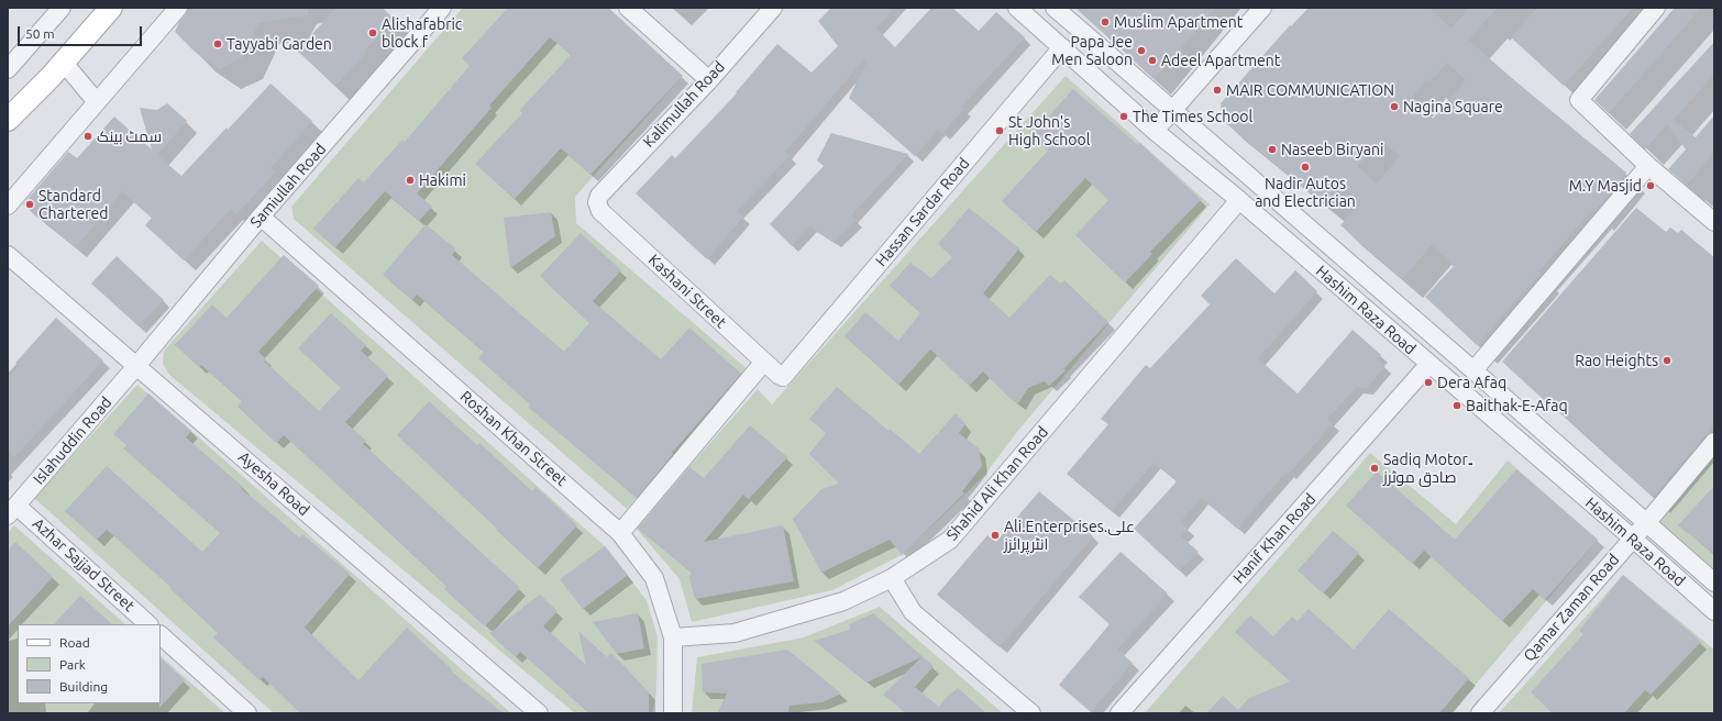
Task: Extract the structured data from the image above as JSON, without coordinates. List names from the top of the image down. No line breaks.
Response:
{"streets":{"street":["Kalimullah Road","Samiullah Road","Hassan Sardar Road","Kashani Street","Hashim Raza Road","Roshan Khan Street","Islahuddin Road","Ayesha Road","Shahid Ali Khan Road","Hanif Khan Road","Azhar Sajjad Street","Qamar Zaman Road"]},"crossings":[["Kalimullah Road","Kashani Street"],["Samiullah Road","Roshan Khan Street"],["Samiullah Road","Islahuddin Road"],["Samiullah Road","Ayesha Road"],["Hassan Sardar Road","Kashani Street"],["Hassan Sardar Road","Hashim Raza Road"],["Hashim Raza Road","Shahid Ali Khan Road"],["Hashim Raza Road","Hanif Khan Road"],["Hashim Raza Road","Qamar Zaman Road"],["Roshan Khan Street","Shahid Ali Khan Road"],["Islahuddin Road","Ayesha Road"],["Islahuddin Road","Azhar Sajjad Street"]],"places":["Muslim Apartment","Alishafabric block f","Tayyabi Garden","Papa Jee Men Saloon","Adeel Apartment","MAIR COMMUNICATION","Nagina Square","The Times School","St John's High School","سمٹ بینک","Naseeb Biryani","Nadir Autos and Electrician","Hakimi","M.Y Masjid","Standard Chartered","Rao Heights","Dera Afaq","Baithak-E-Afaq","Sadiq Motor۔ صادق موٹرز","Ali.Enterprises.علی انٹرپرائزز"],"legend":["Road","Park","Building"],"scale_bar":"50 m"}
